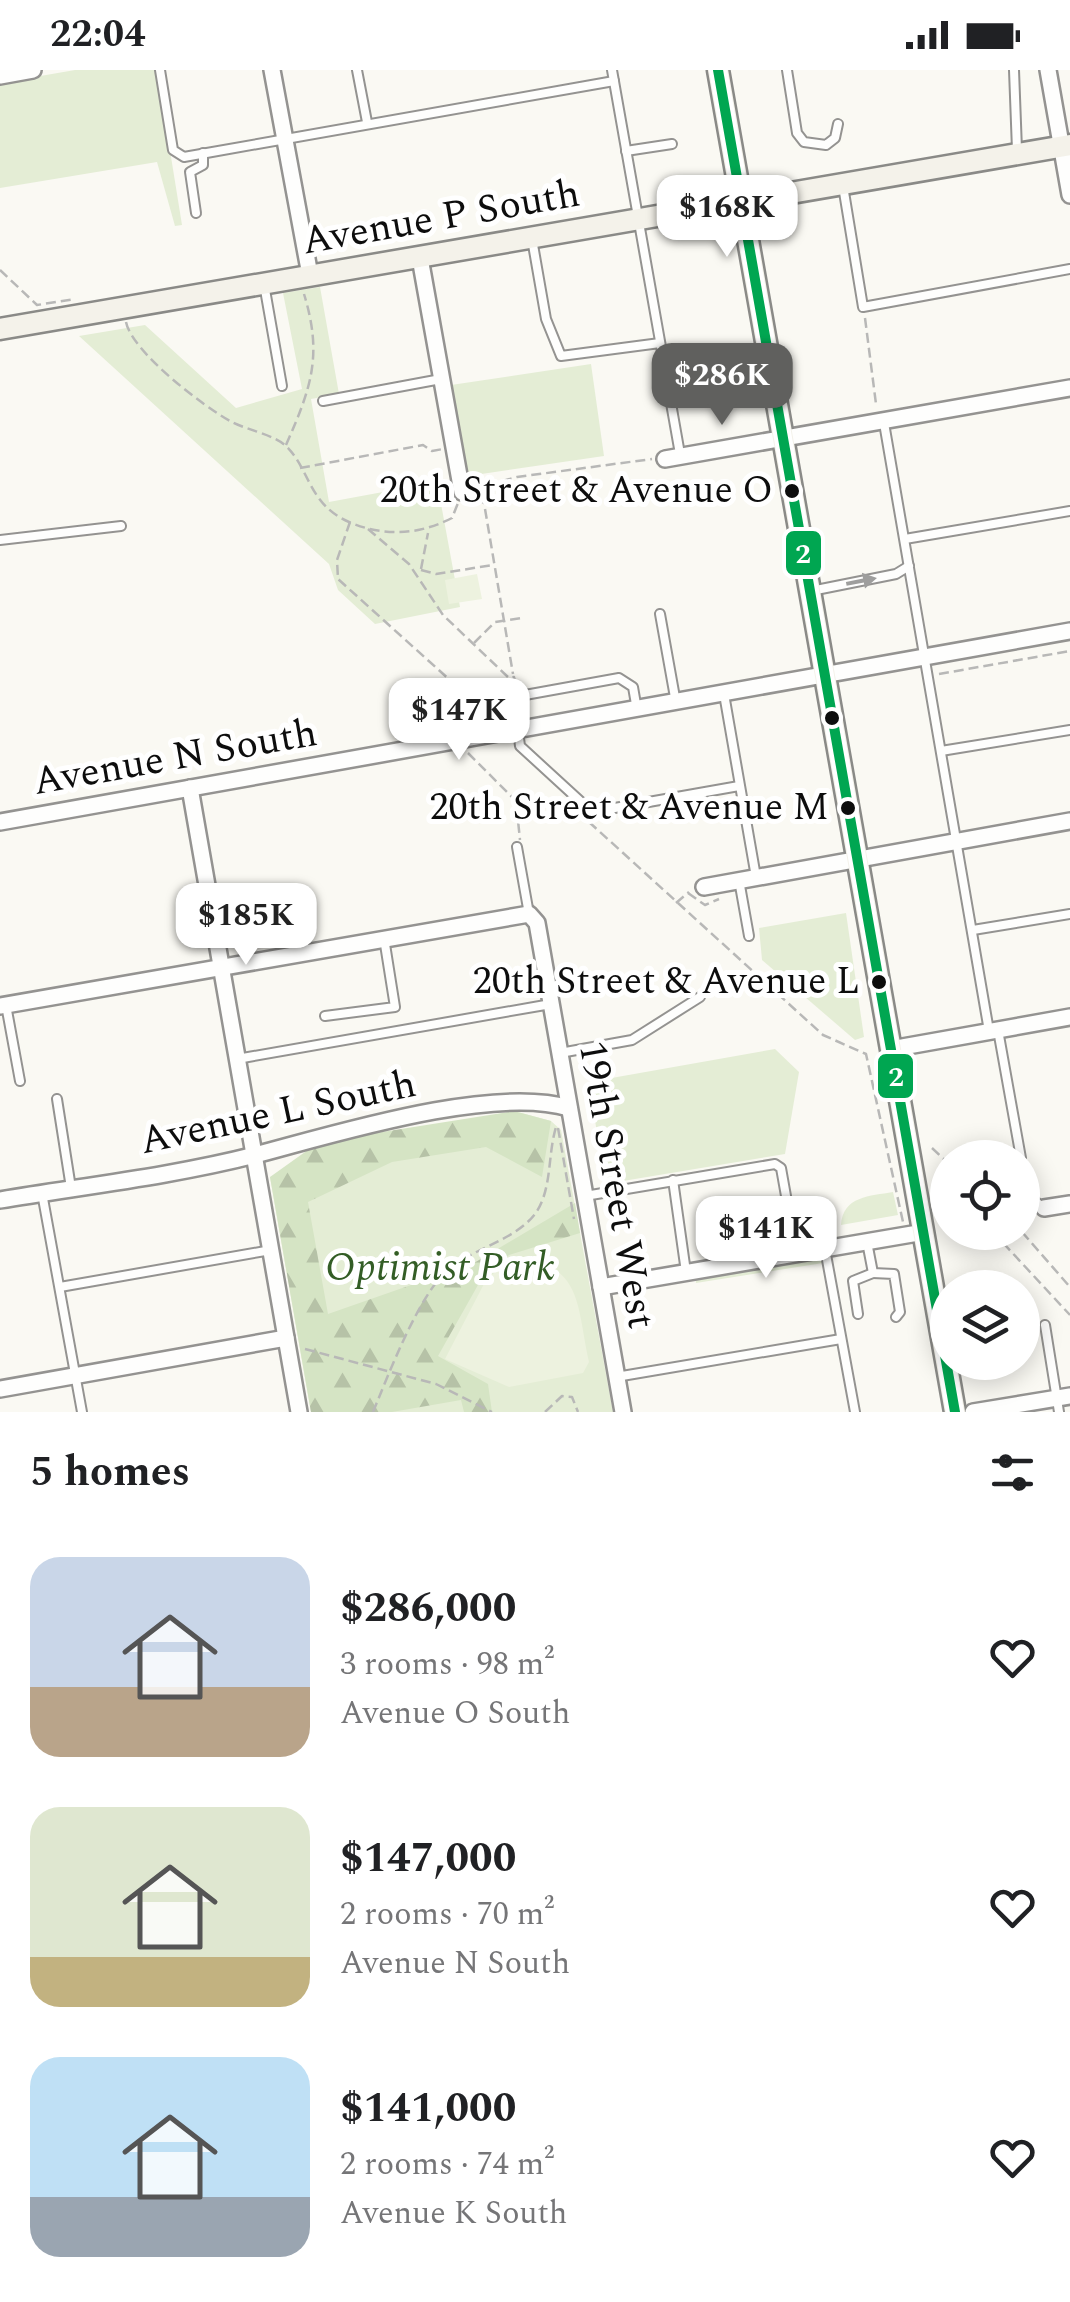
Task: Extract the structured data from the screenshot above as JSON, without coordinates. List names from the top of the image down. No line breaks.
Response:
{"streets":{"main road":["Avenue P South"],"street":["Avenue N South","Avenue L South","19th Street West"]},"crossings":[["Avenue L South","19th Street West"]],"parks":["Optimist Park"],"places":["20th Street & Avenue O","20th Street & Avenue M","20th Street & Avenue L"],"lines":["transit line 2"],"page":{"status":"22:04","price":["$168K","$286K","$147K","$185K","$141K"],"heading":"5 homes","list":[{"name":"$286,000","note":"3 rooms · 98 m² · Avenue O South"},{"name":"$147,000","note":"2 rooms · 70 m² · Avenue N South"},{"name":"$141,000","note":"2 rooms · 74 m² · Avenue K South"}]}}
